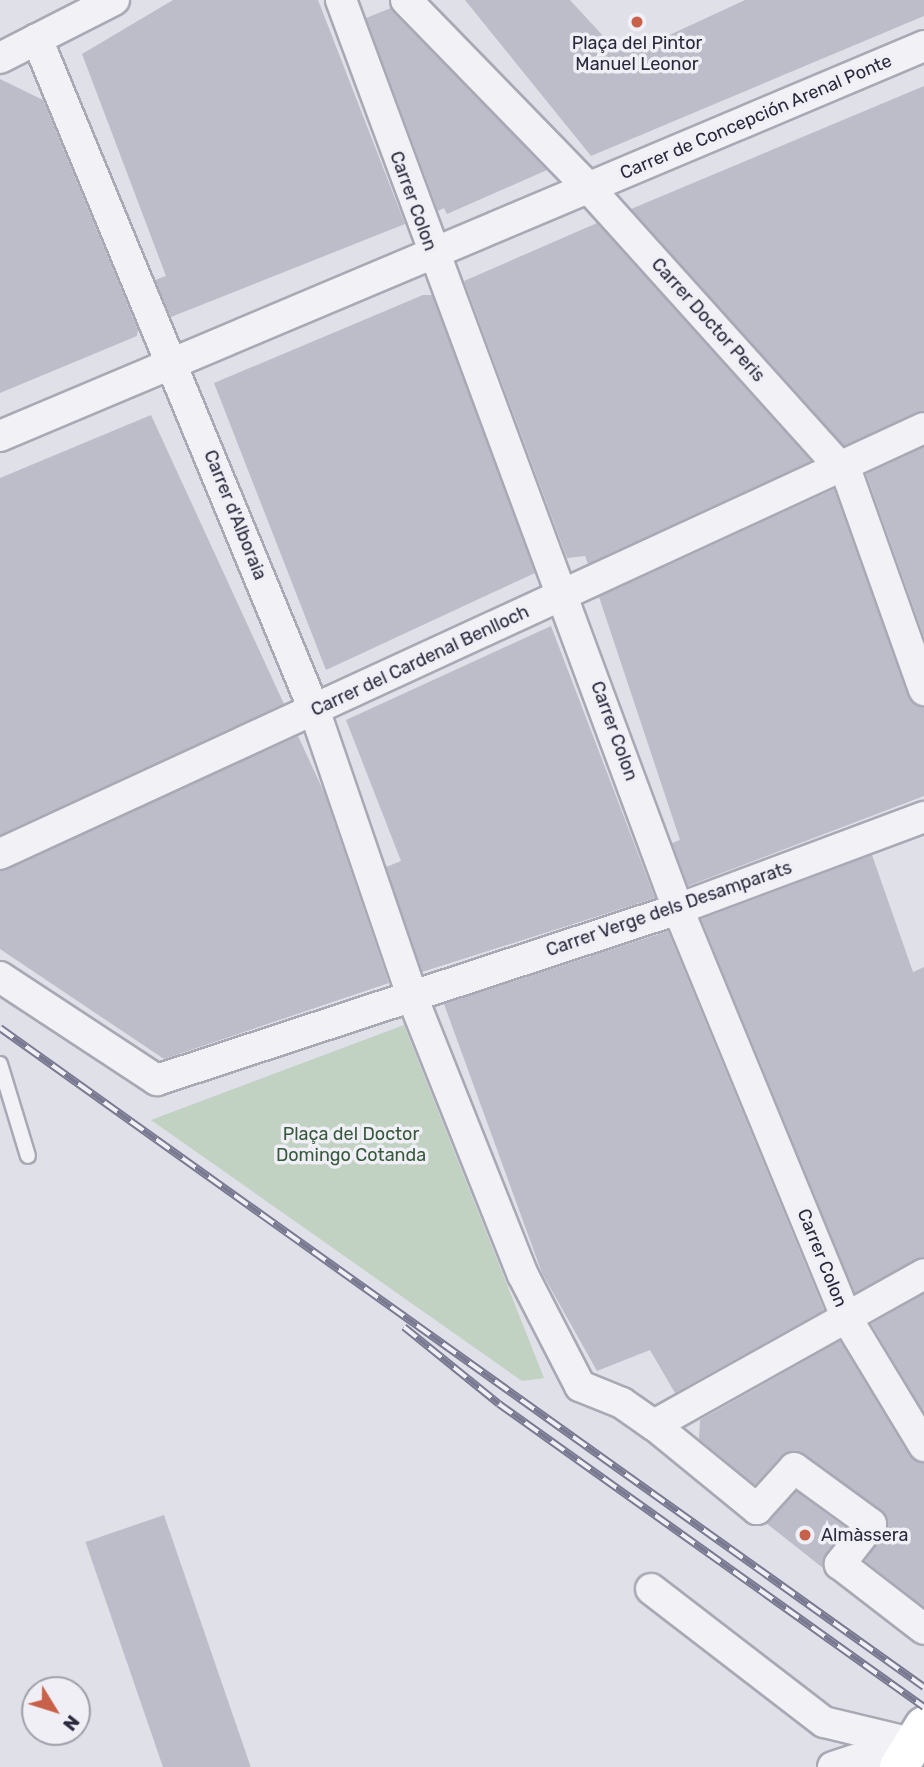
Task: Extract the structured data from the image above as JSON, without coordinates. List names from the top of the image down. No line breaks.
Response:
{"streets":{"street":["Carrer de Concepción Arenal Ponte","Carrer Colon","Carrer Doctor Peris","Carrer d'Alboraia","Carrer del Cardenal Benlloch","Carrer Verge dels Desamparats"]},"crossings":[["Carrer de Concepción Arenal Ponte","Carrer Colon"],["Carrer de Concepción Arenal Ponte","Carrer Doctor Peris"],["Carrer de Concepción Arenal Ponte","Carrer d'Alboraia"],["Carrer Colon","Carrer del Cardenal Benlloch"],["Carrer Colon","Carrer Verge dels Desamparats"],["Carrer Doctor Peris","Carrer del Cardenal Benlloch"],["Carrer d'Alboraia","Carrer del Cardenal Benlloch"],["Carrer d'Alboraia","Carrer Verge dels Desamparats"]],"parks":["Plaça del Doctor Domingo Cotanda"],"places":["Plaça del Pintor Manuel Leonor","Almàssera"],"north":"bottom right"}
